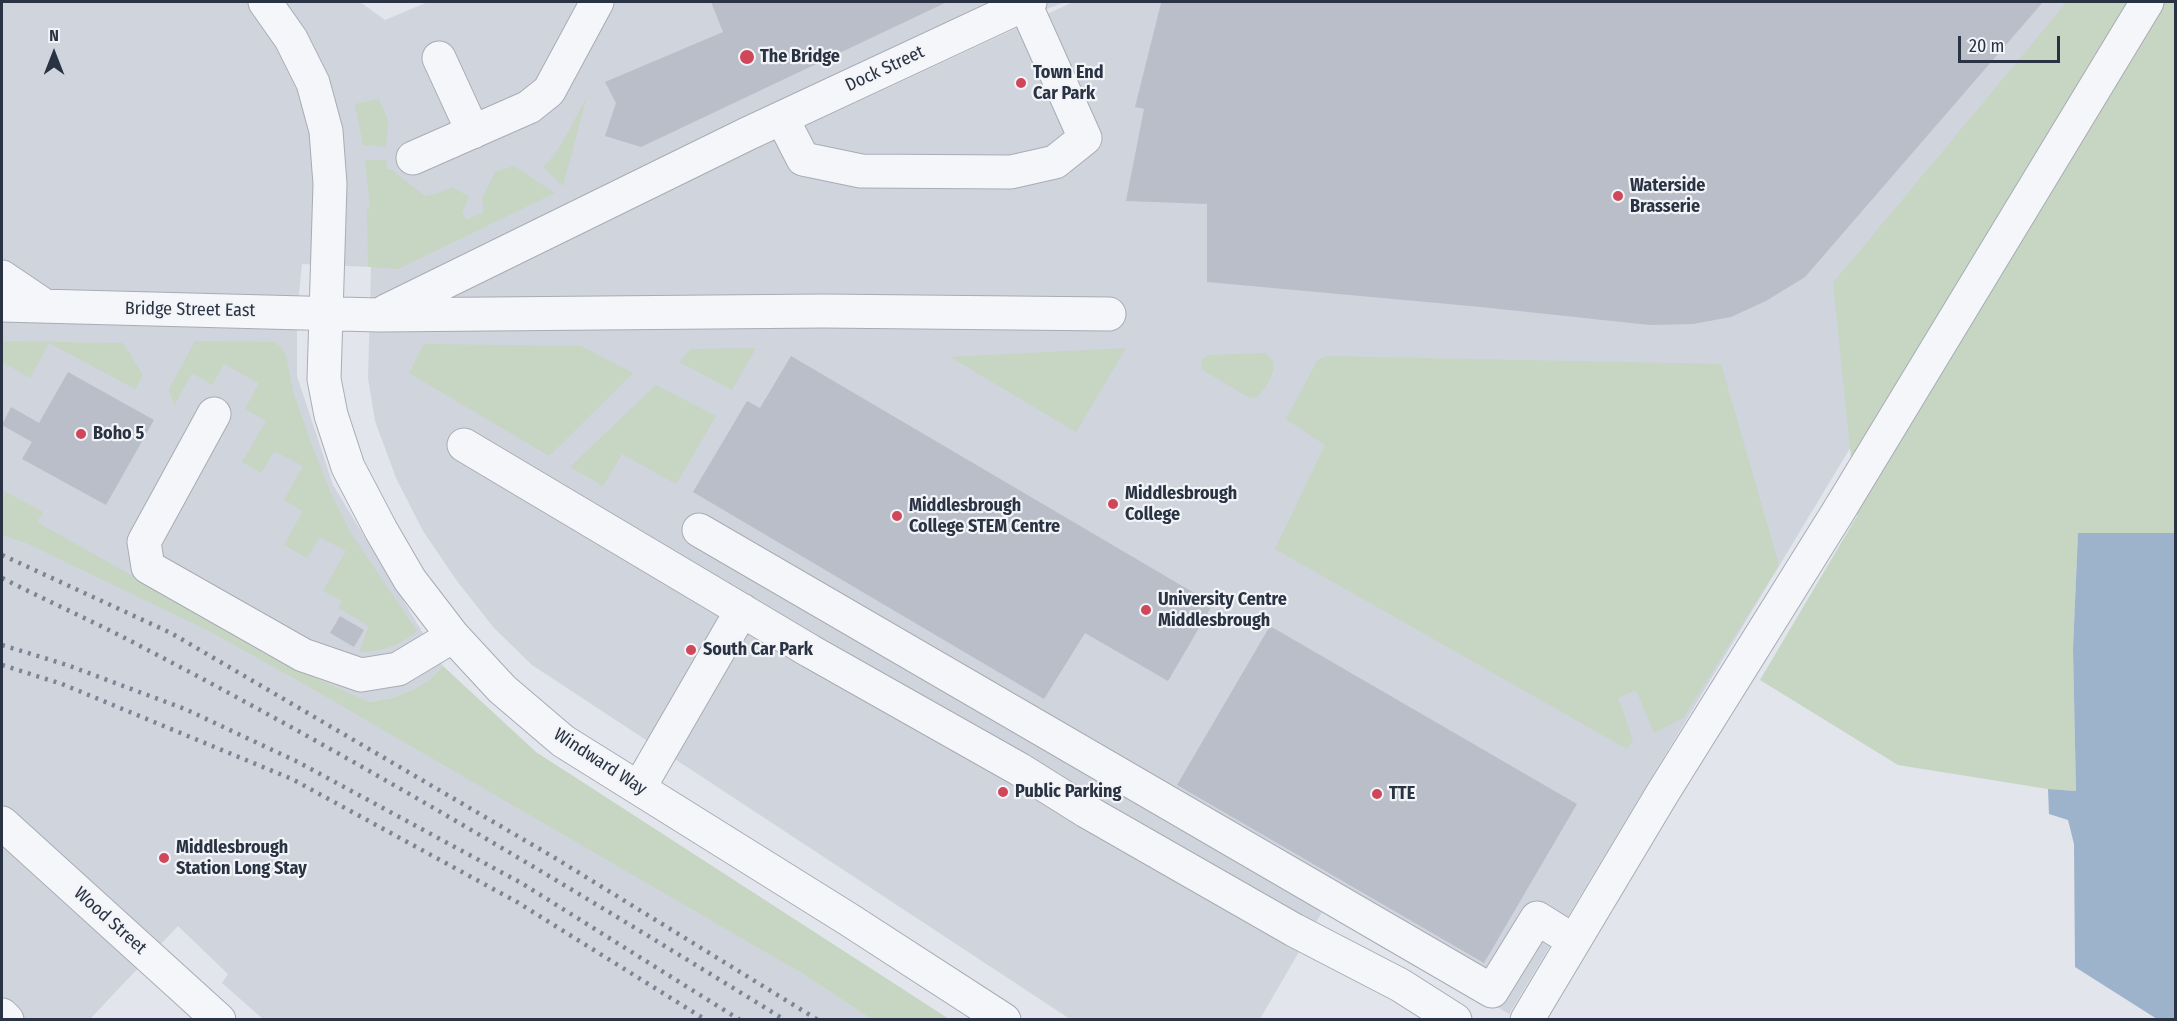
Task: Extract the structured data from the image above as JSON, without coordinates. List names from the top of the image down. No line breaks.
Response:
{"streets":{"street":["Dock Street","Bridge Street East","Windward Way","Wood Street"]},"crossings":[["Dock Street","Bridge Street East"],["Bridge Street East","Windward Way"]],"places":["The Bridge","Town End Car Park","Waterside Brasserie","Boho 5","Middlesbrough College","Middlesbrough College STEM Centre","University Centre Middlesbrough","South Car Park","Public Parking","TTE","Middlesbrough Station Long Stay"],"scale_bar":"20 m","north":"top"}
